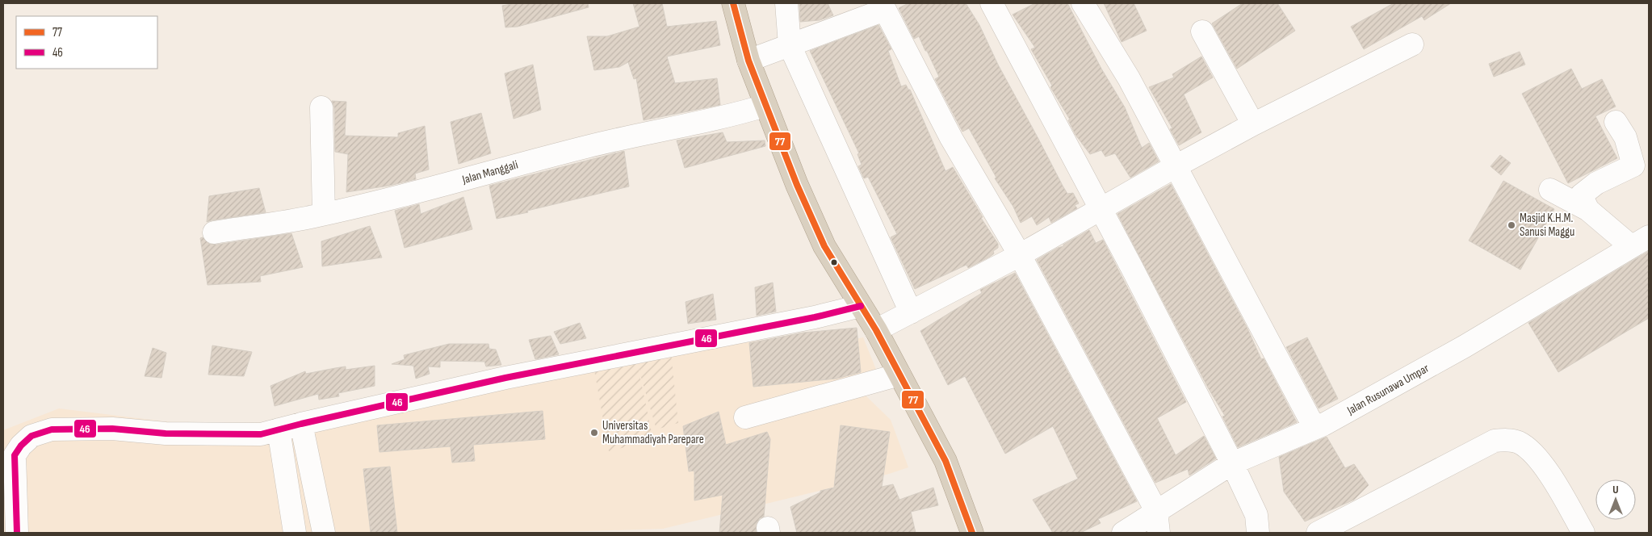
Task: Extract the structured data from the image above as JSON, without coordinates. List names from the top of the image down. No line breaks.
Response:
{"streets":{"street":["Jalan Manggali","Jalan Rusunawa Umpar"]},"places":["Masjid K.H.M. Sanusi Maggu","Universitas Muhammadiyah Parepare"],"lines":["transit line 77","transit line 46"],"legend":["77","46"],"north":"top"}
